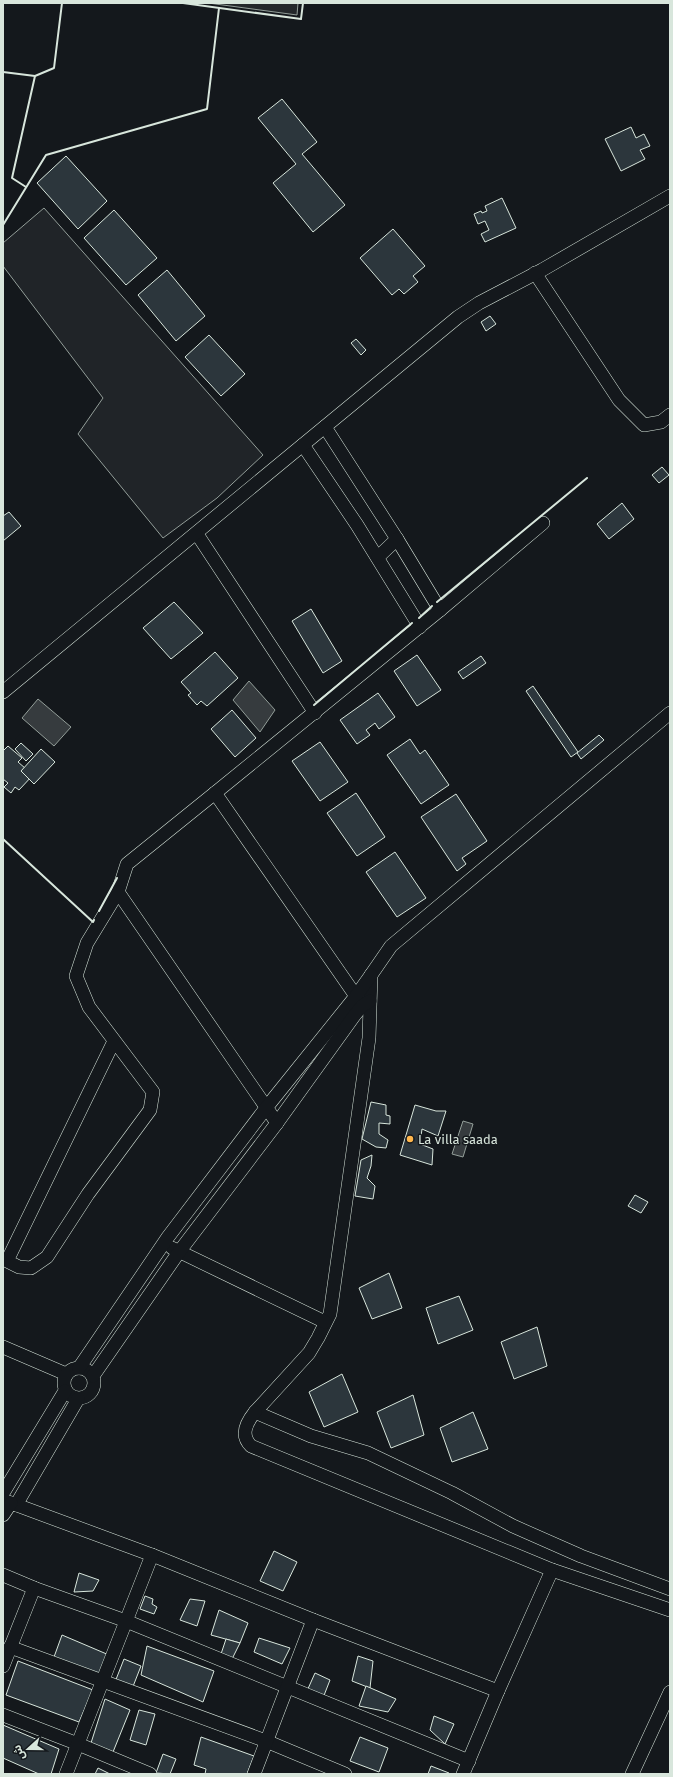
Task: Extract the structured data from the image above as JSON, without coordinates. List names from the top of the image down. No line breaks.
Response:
{"places":["La villa saada"],"north":"left"}
